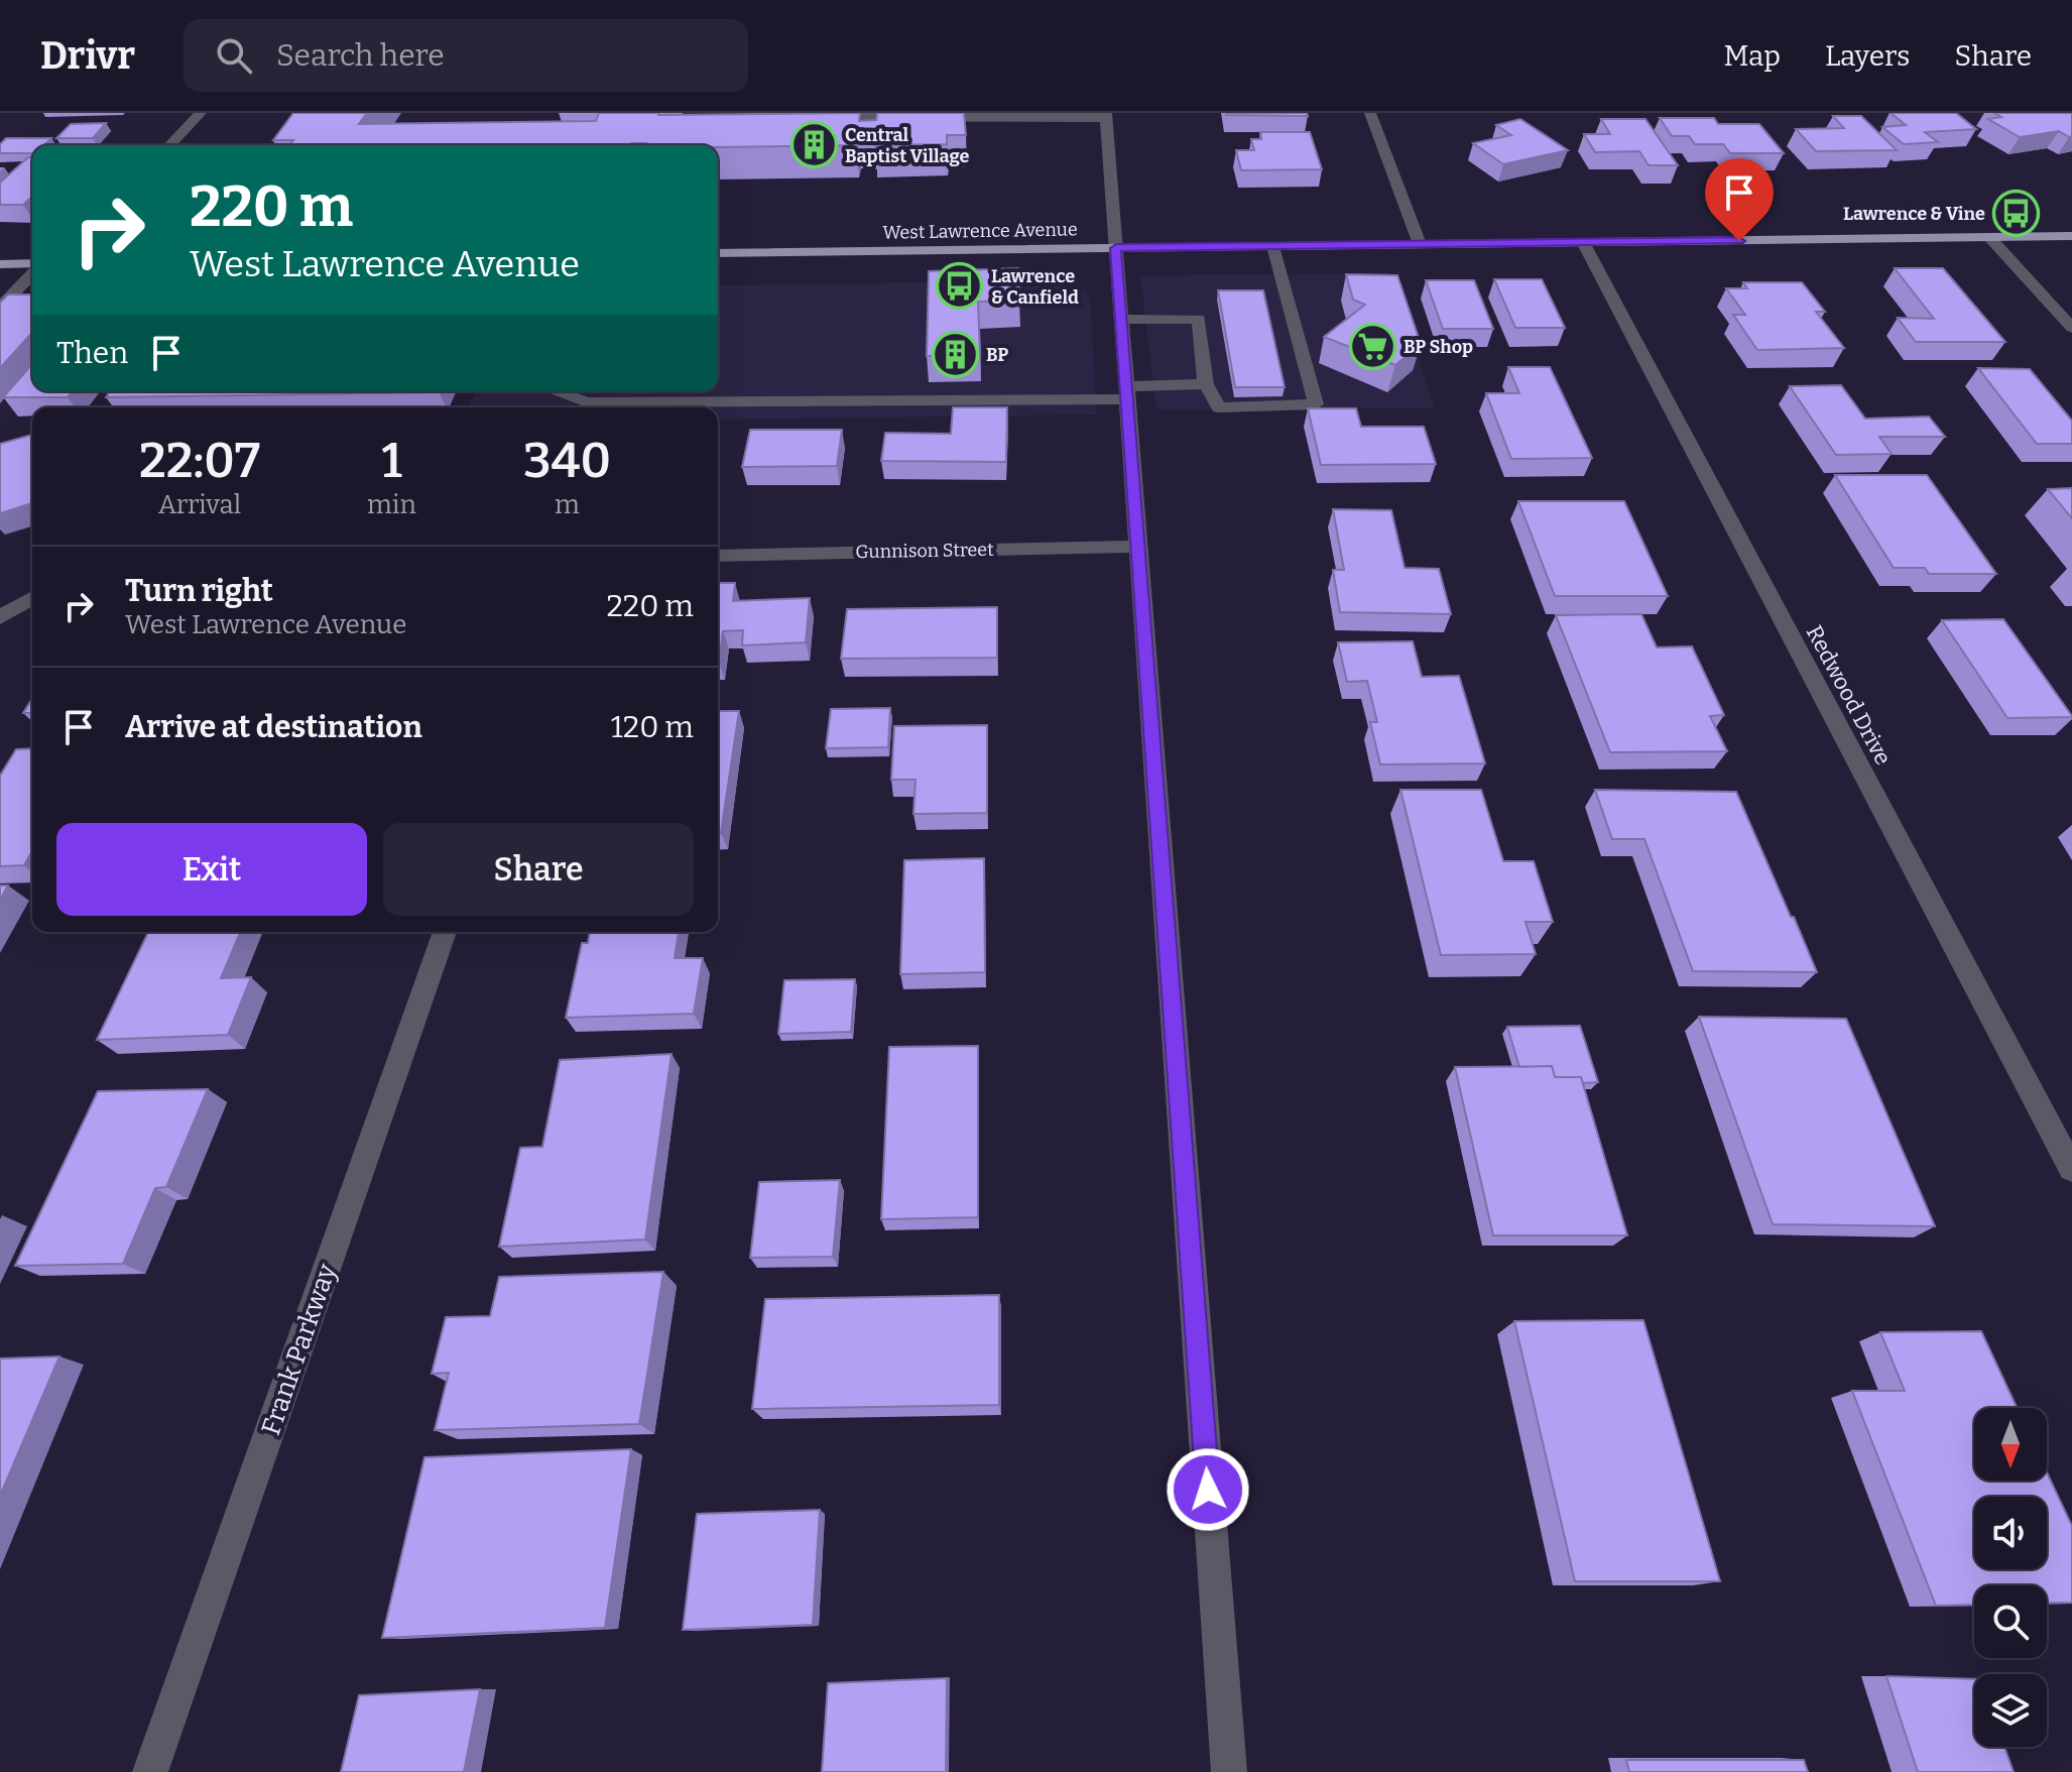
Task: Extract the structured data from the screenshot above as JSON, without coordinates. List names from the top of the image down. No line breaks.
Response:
{"streets":{"main road":["West Lawrence Avenue"],"street":["Gunnison Street","Redwood Drive","Frank Parkway"]},"crossings":[["West Lawrence Avenue","Redwood Drive"]],"places":{"building":["Central Baptist Village","BP"],"bus stop":["Lawrence & Vine","Lawrence & Canfield"],"supermarket":["BP Shop"]},"north":"bottom","page":{"header":"Drivr","search":"Search here","nav":["Map","Layers","Share"],"turn":["220 m","West Lawrence Avenue"],"then":"Then","eta":["22:07","Arrival","1","min","340","m"],"list":[{"name":"Turn right","note":"West Lawrence Avenue","value":"220 m"},{"name":"Arrive at destination","value":"120 m"}],"buttons":["Exit","Share"]}}
